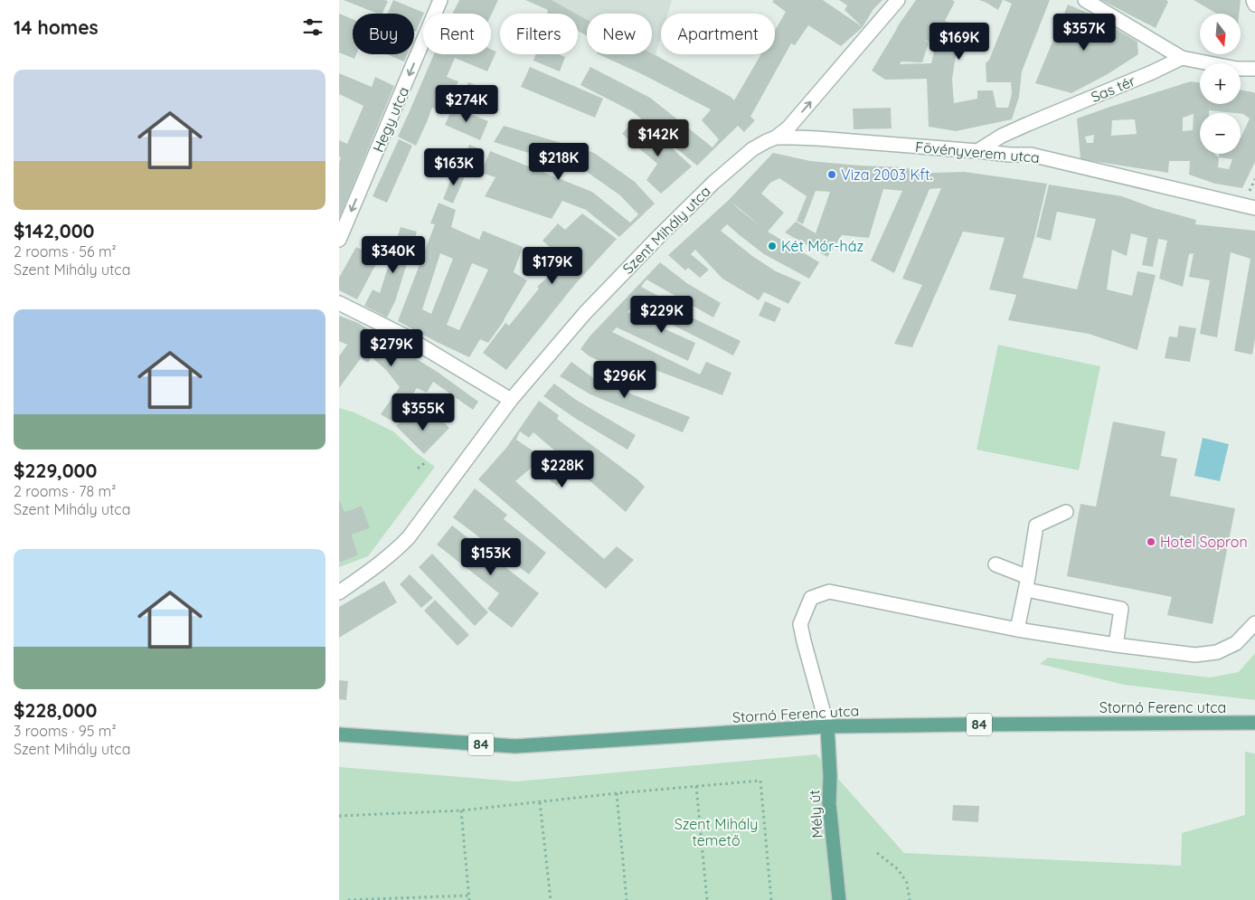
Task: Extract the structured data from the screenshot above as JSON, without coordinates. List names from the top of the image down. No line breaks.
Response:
{"streets":{"main road":["Stornó Ferenc utca","84","Mély út"],"street":["Sas tér","Hegy utca","Fövényverem utca","Szent Mihály utca"]},"crossings":[["Sas tér","Fövényverem utca"],["Fövényverem utca","Szent Mihály utca"],["Stornó Ferenc utca","Mély út"]],"one_way":["Hegy utca"],"parks":["Szent Mihály temető"],"places":["Viza 2003 Kft.","Két Mór-ház","Hotel Sopron"],"north":"bottom","page":{"heading":"14 homes","map_buttons":["+","−"],"price":["$357K","$169K","$274K","$142K","$218K","$163K","$340K","$179K","$229K","$279K","$296K","$355K","$228K","$153K"],"chip":["Buy","Rent","Filters","New","Apartment"],"list":[{"name":"$142,000","note":"2 rooms · 56 m² · Szent Mihály utca"},{"name":"$229,000","note":"2 rooms · 78 m² · Szent Mihály utca"},{"name":"$228,000","note":"3 rooms · 95 m² · Szent Mihály utca"}]}}
